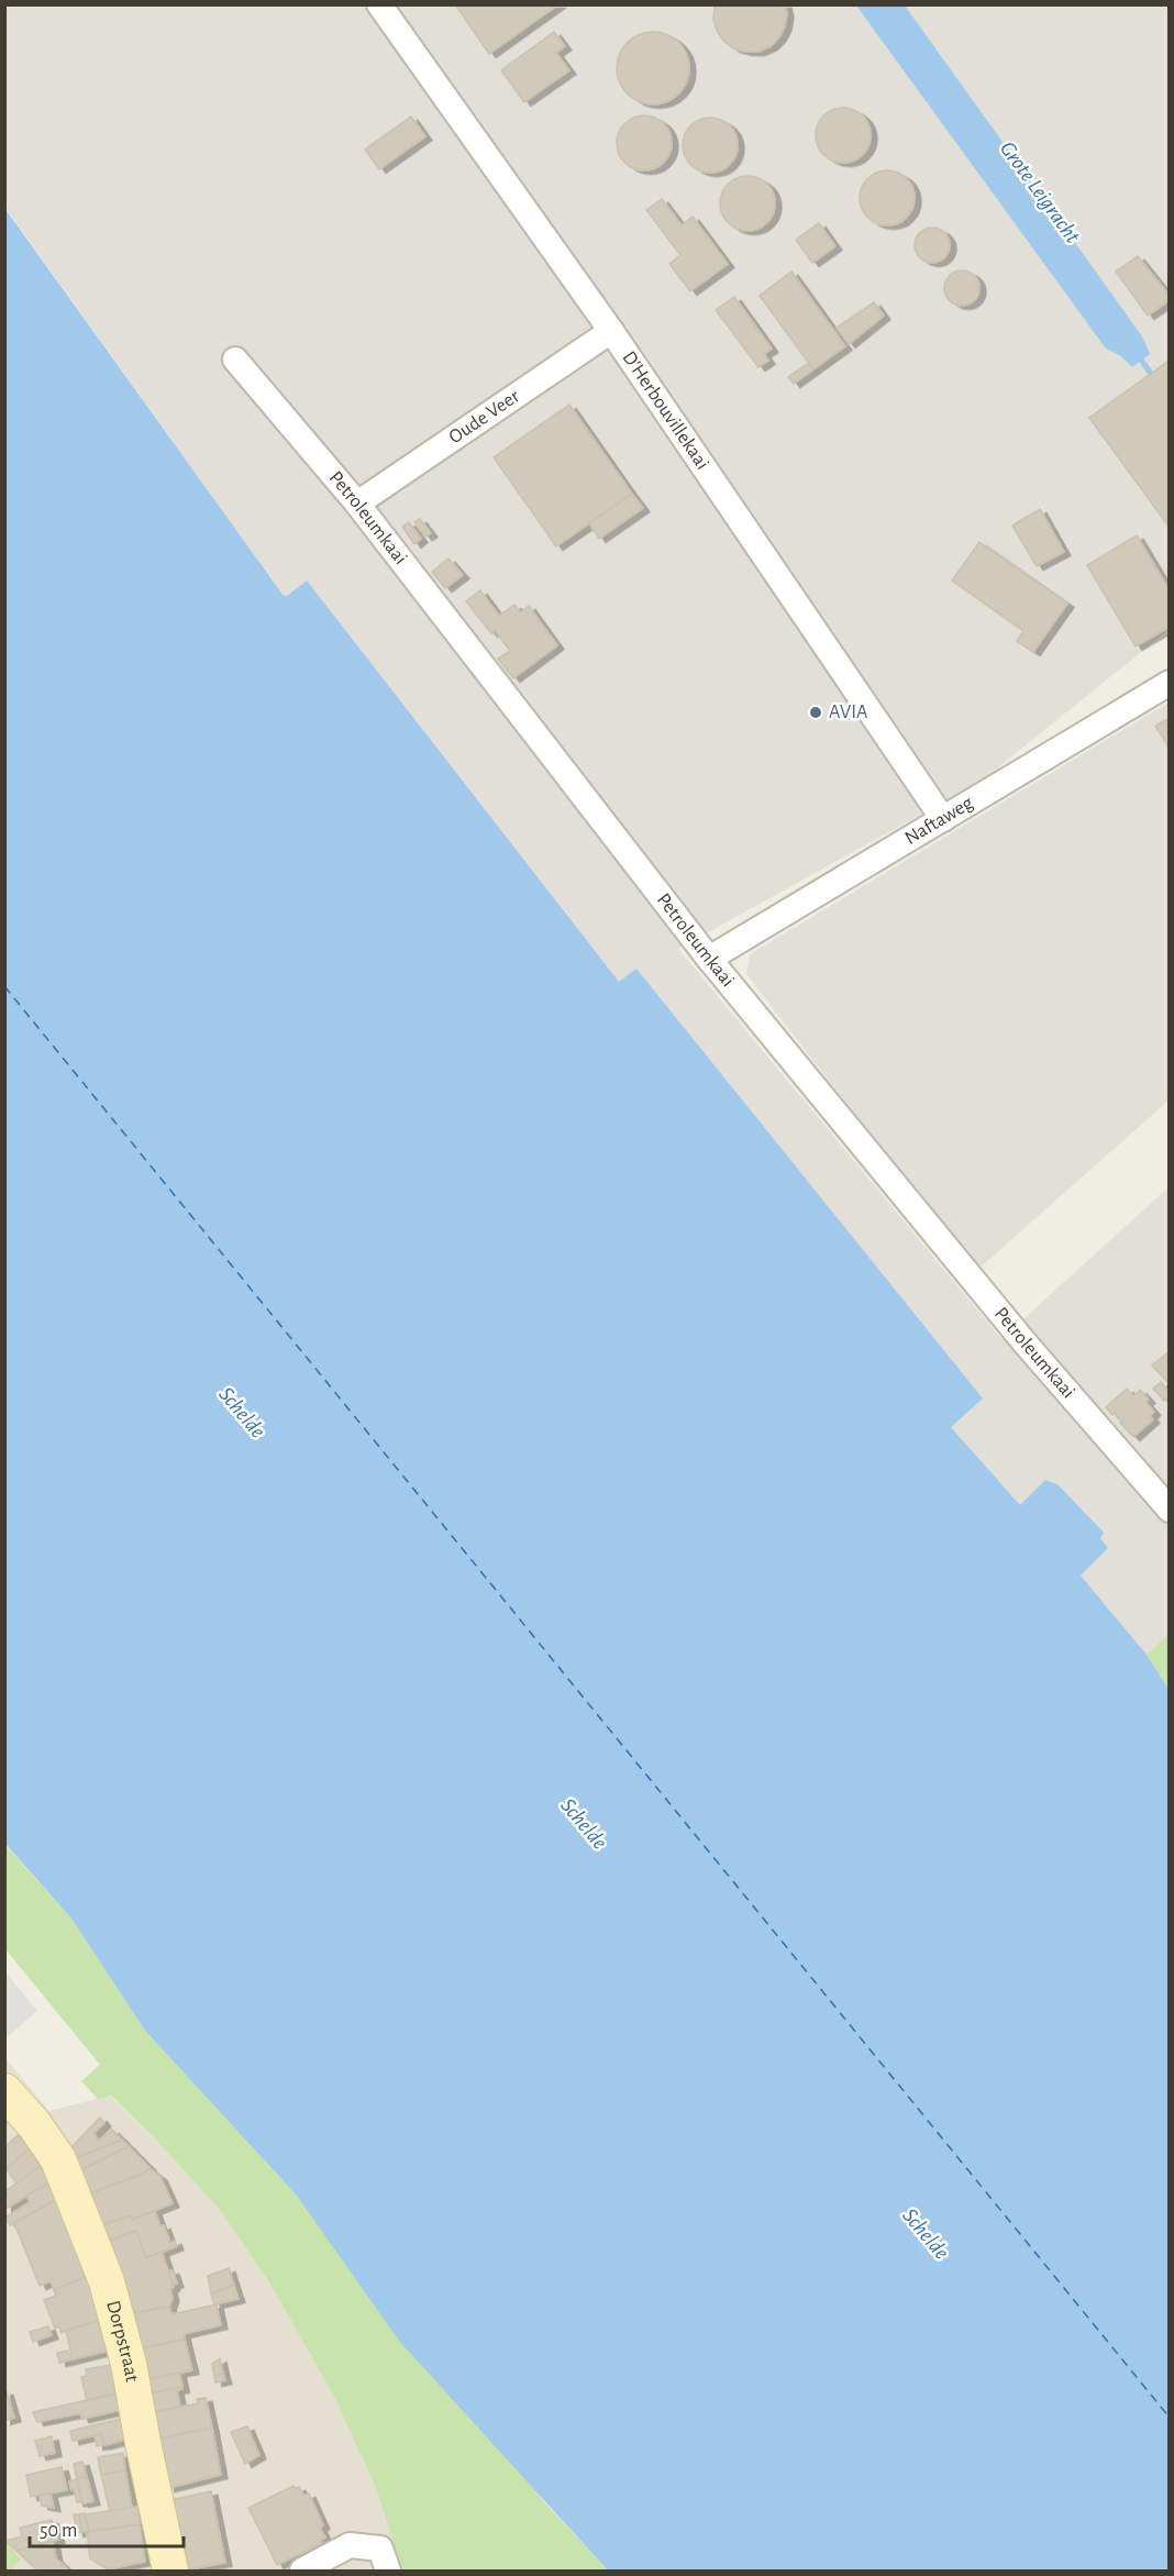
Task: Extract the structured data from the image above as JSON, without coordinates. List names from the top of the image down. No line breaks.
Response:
{"streets":{"street":["D'Herbouvillekaai","Oude Veer","Petroleumkaai","Naftaweg","Dorpstraat"]},"crossings":[["D'Herbouvillekaai","Oude Veer"],["D'Herbouvillekaai","Naftaweg"],["Oude Veer","Petroleumkaai"],["Petroleumkaai","Naftaweg"]],"water":["Grote Leigracht","Schelde"],"places":["AVIA"],"scale_bar":"50 m"}
